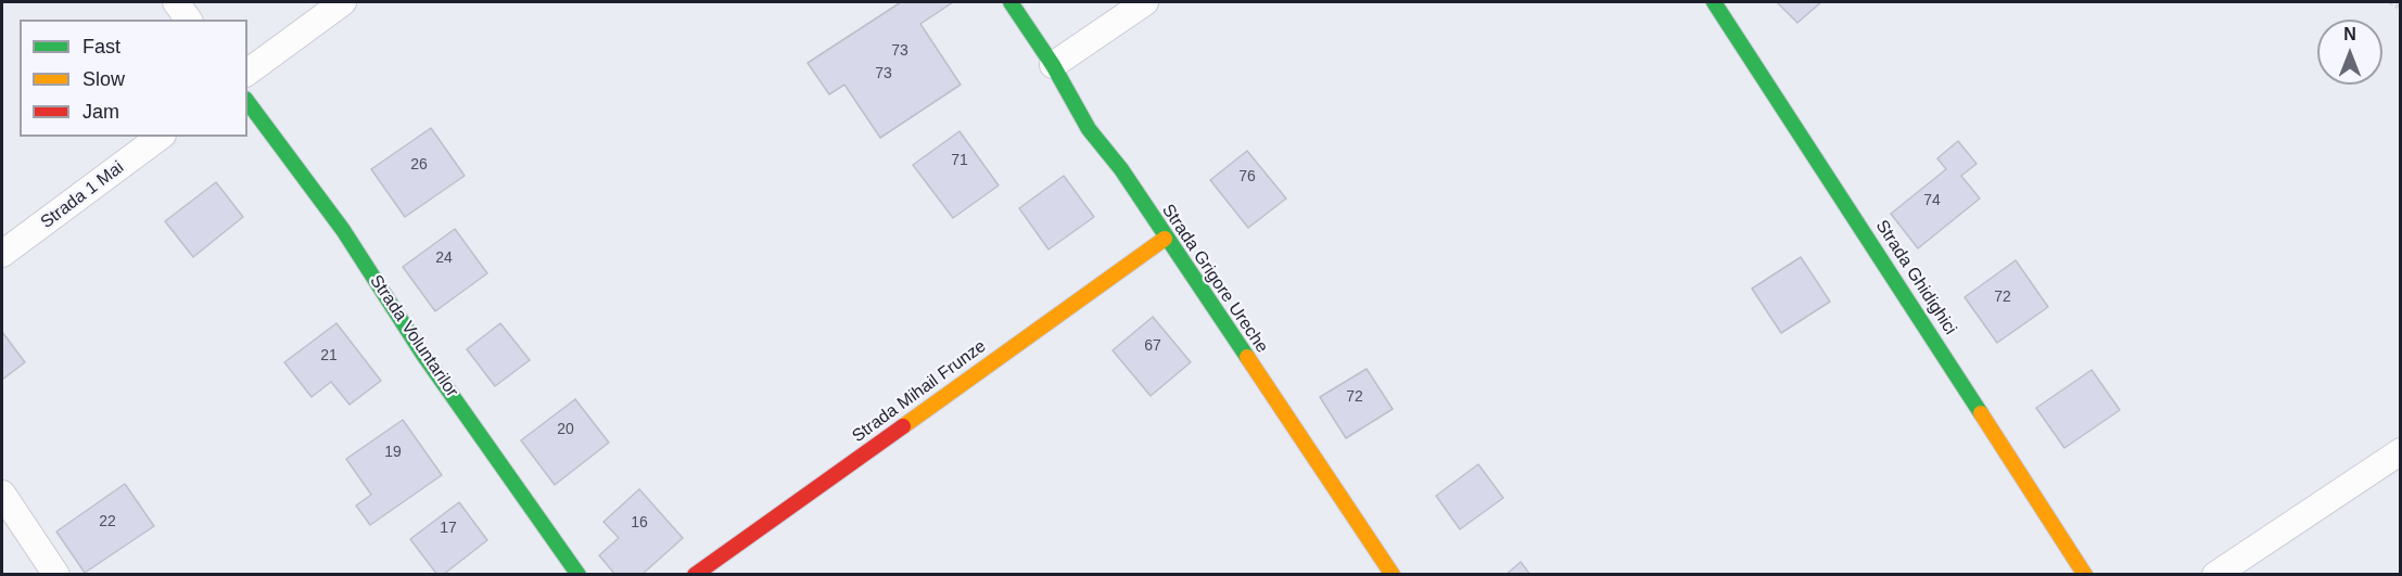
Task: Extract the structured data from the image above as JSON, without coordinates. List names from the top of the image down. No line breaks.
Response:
{"streets":{"street":["Strada 1 Mai","Strada Ghidighici","Strada Grigore Ureche","Strada Voluntarilor","Strada Mihail Frunze"]},"crossings":[["Strada Grigore Ureche","Strada Mihail Frunze"]],"house_numbers":["73","73","71","26","76","74","24","72","67","21","72","20","19","22","16","17"],"legend":["Fast","Slow","Jam"],"north":"top"}
